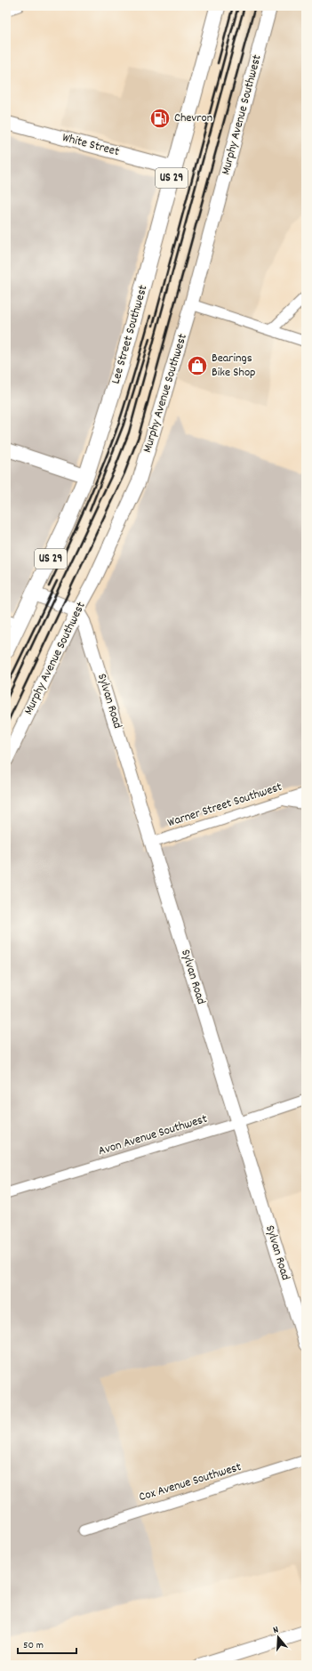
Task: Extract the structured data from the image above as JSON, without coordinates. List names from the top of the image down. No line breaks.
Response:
{"streets":{"main road":["US 29","Lee Street Southwest"],"street":["Murphy Avenue Southwest","White Street","Sylvan Road","Warner Street Southwest","Avon Avenue Southwest","Cox Avenue Southwest"]},"crossings":[["Murphy Avenue Southwest","Sylvan Road"],["White Street","Lee Street Southwest"],["Sylvan Road","Warner Street Southwest"],["Sylvan Road","Avon Avenue Southwest"]],"places":{"fuel station":["Chevron"],"shop":["Bearings Bike Shop"]},"scale_bar":"50 m","north":"top"}
